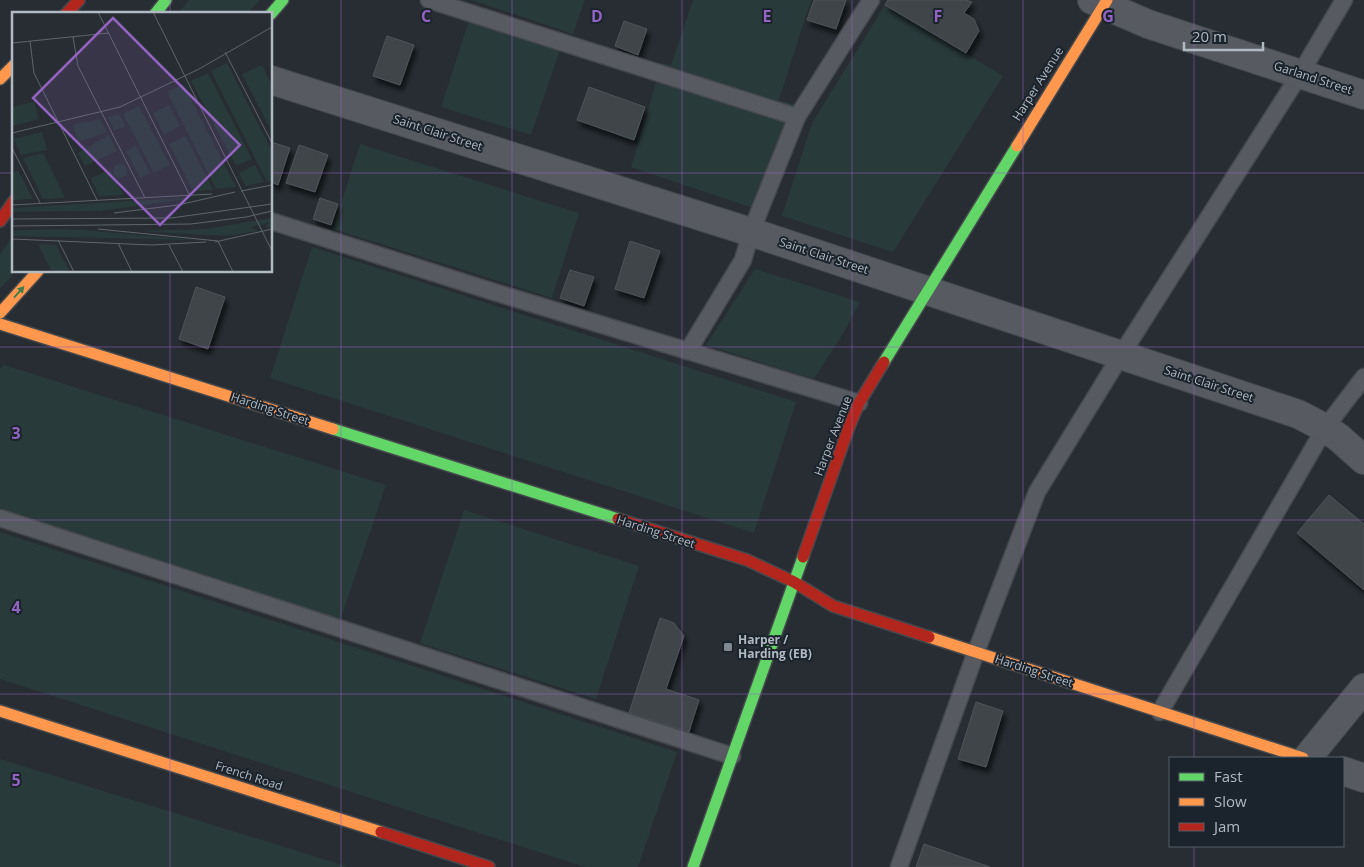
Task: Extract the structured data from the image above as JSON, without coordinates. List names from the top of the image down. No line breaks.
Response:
{"streets":{"main road":["Harper Avenue","Harding Street","French Road"],"street":["Garland Street","Saint Clair Street"]},"crossings":[["Garland Street","Harper Avenue"],["Harper Avenue","Saint Clair Street"],["Harper Avenue","Harding Street"]],"places":{"transit":["Harper / Harding (EB)"]},"legend":["Fast","Slow","Jam"],"scale_bar":"20 m","grid":{"columns":["C","D","E","F","G"],"rows":["3","4","5"]}}
